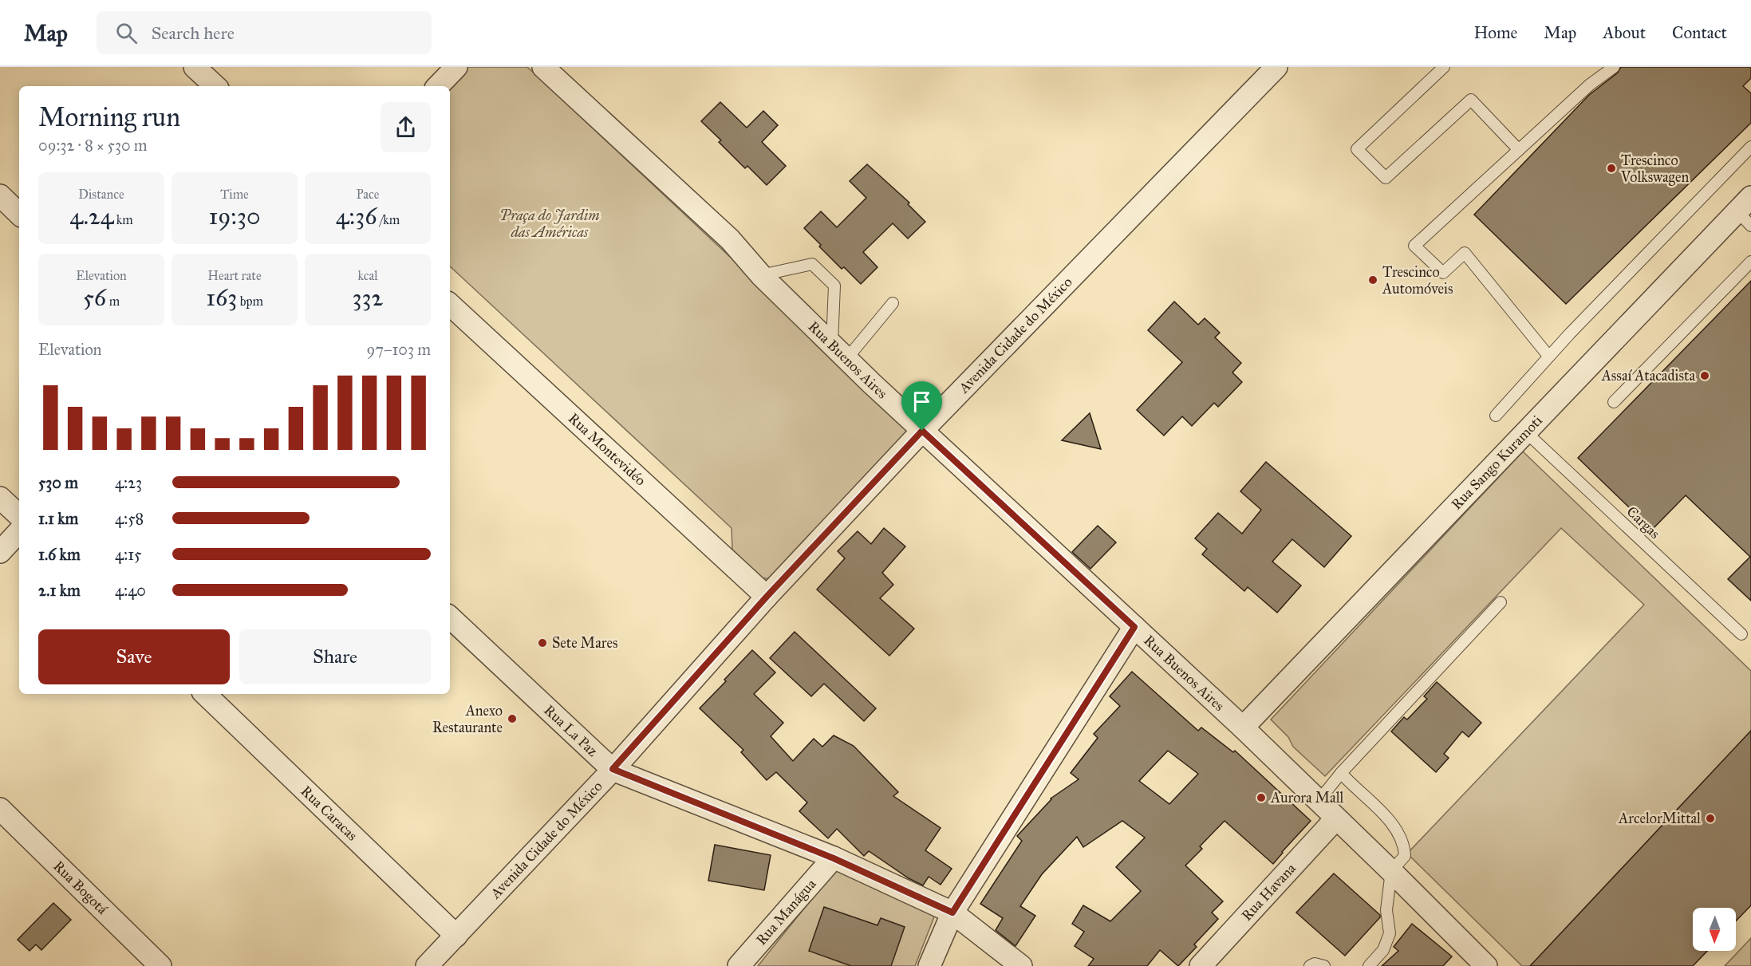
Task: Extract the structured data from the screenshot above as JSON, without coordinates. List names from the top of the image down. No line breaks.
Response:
{"streets":{"street":["Avenida Cidade do México","Rua Buenos Aires","Rua Montevidéo","Rua Sango Kuramoti","Rua La Paz","Rua Caracas","Rua Bogotá","Rua Havana","Rua Manágua"],"lane":["Cargas"]},"crossings":[["Avenida Cidade do México","Rua Buenos Aires"],["Avenida Cidade do México","Rua Montevidéo"],["Avenida Cidade do México","Rua La Paz"],["Avenida Cidade do México","Rua Caracas"],["Rua Buenos Aires","Rua Sango Kuramoti"],["Rua Buenos Aires","Rua Havana"],["Rua Sango Kuramoti","Cargas"],["Rua La Paz","Rua Manágua"]],"parks":["Praça do Jardim das Américas"],"places":["Trescinco Volkswagen","Trescinco Automóveis","Assaí Atacadista","Sete Mares","Anexo Restaurante","Aurora Mall","ArcelorMittal"],"north":"bottom","page":{"header":"Map","search":"Search here","nav":["Home","Map","About","Contact"],"heading":["Morning run","09:32 · 8 × 530 m"],"stats":[["Distance","4.24 km"],["Time","19:30"],["Pace","4:36 /km"],["Elevation","56 m"],["Heart rate","163 bpm"],["kcal","332"]],"chart":["Elevation","97–103 m"],"list":[{"name":"530 m","note":"4:23"},{"name":"1.1 km","note":"4:58"},{"name":"1.6 km","note":"4:15"},{"name":"2.1 km","note":"4:40"}],"buttons":["Save","Share"]}}
